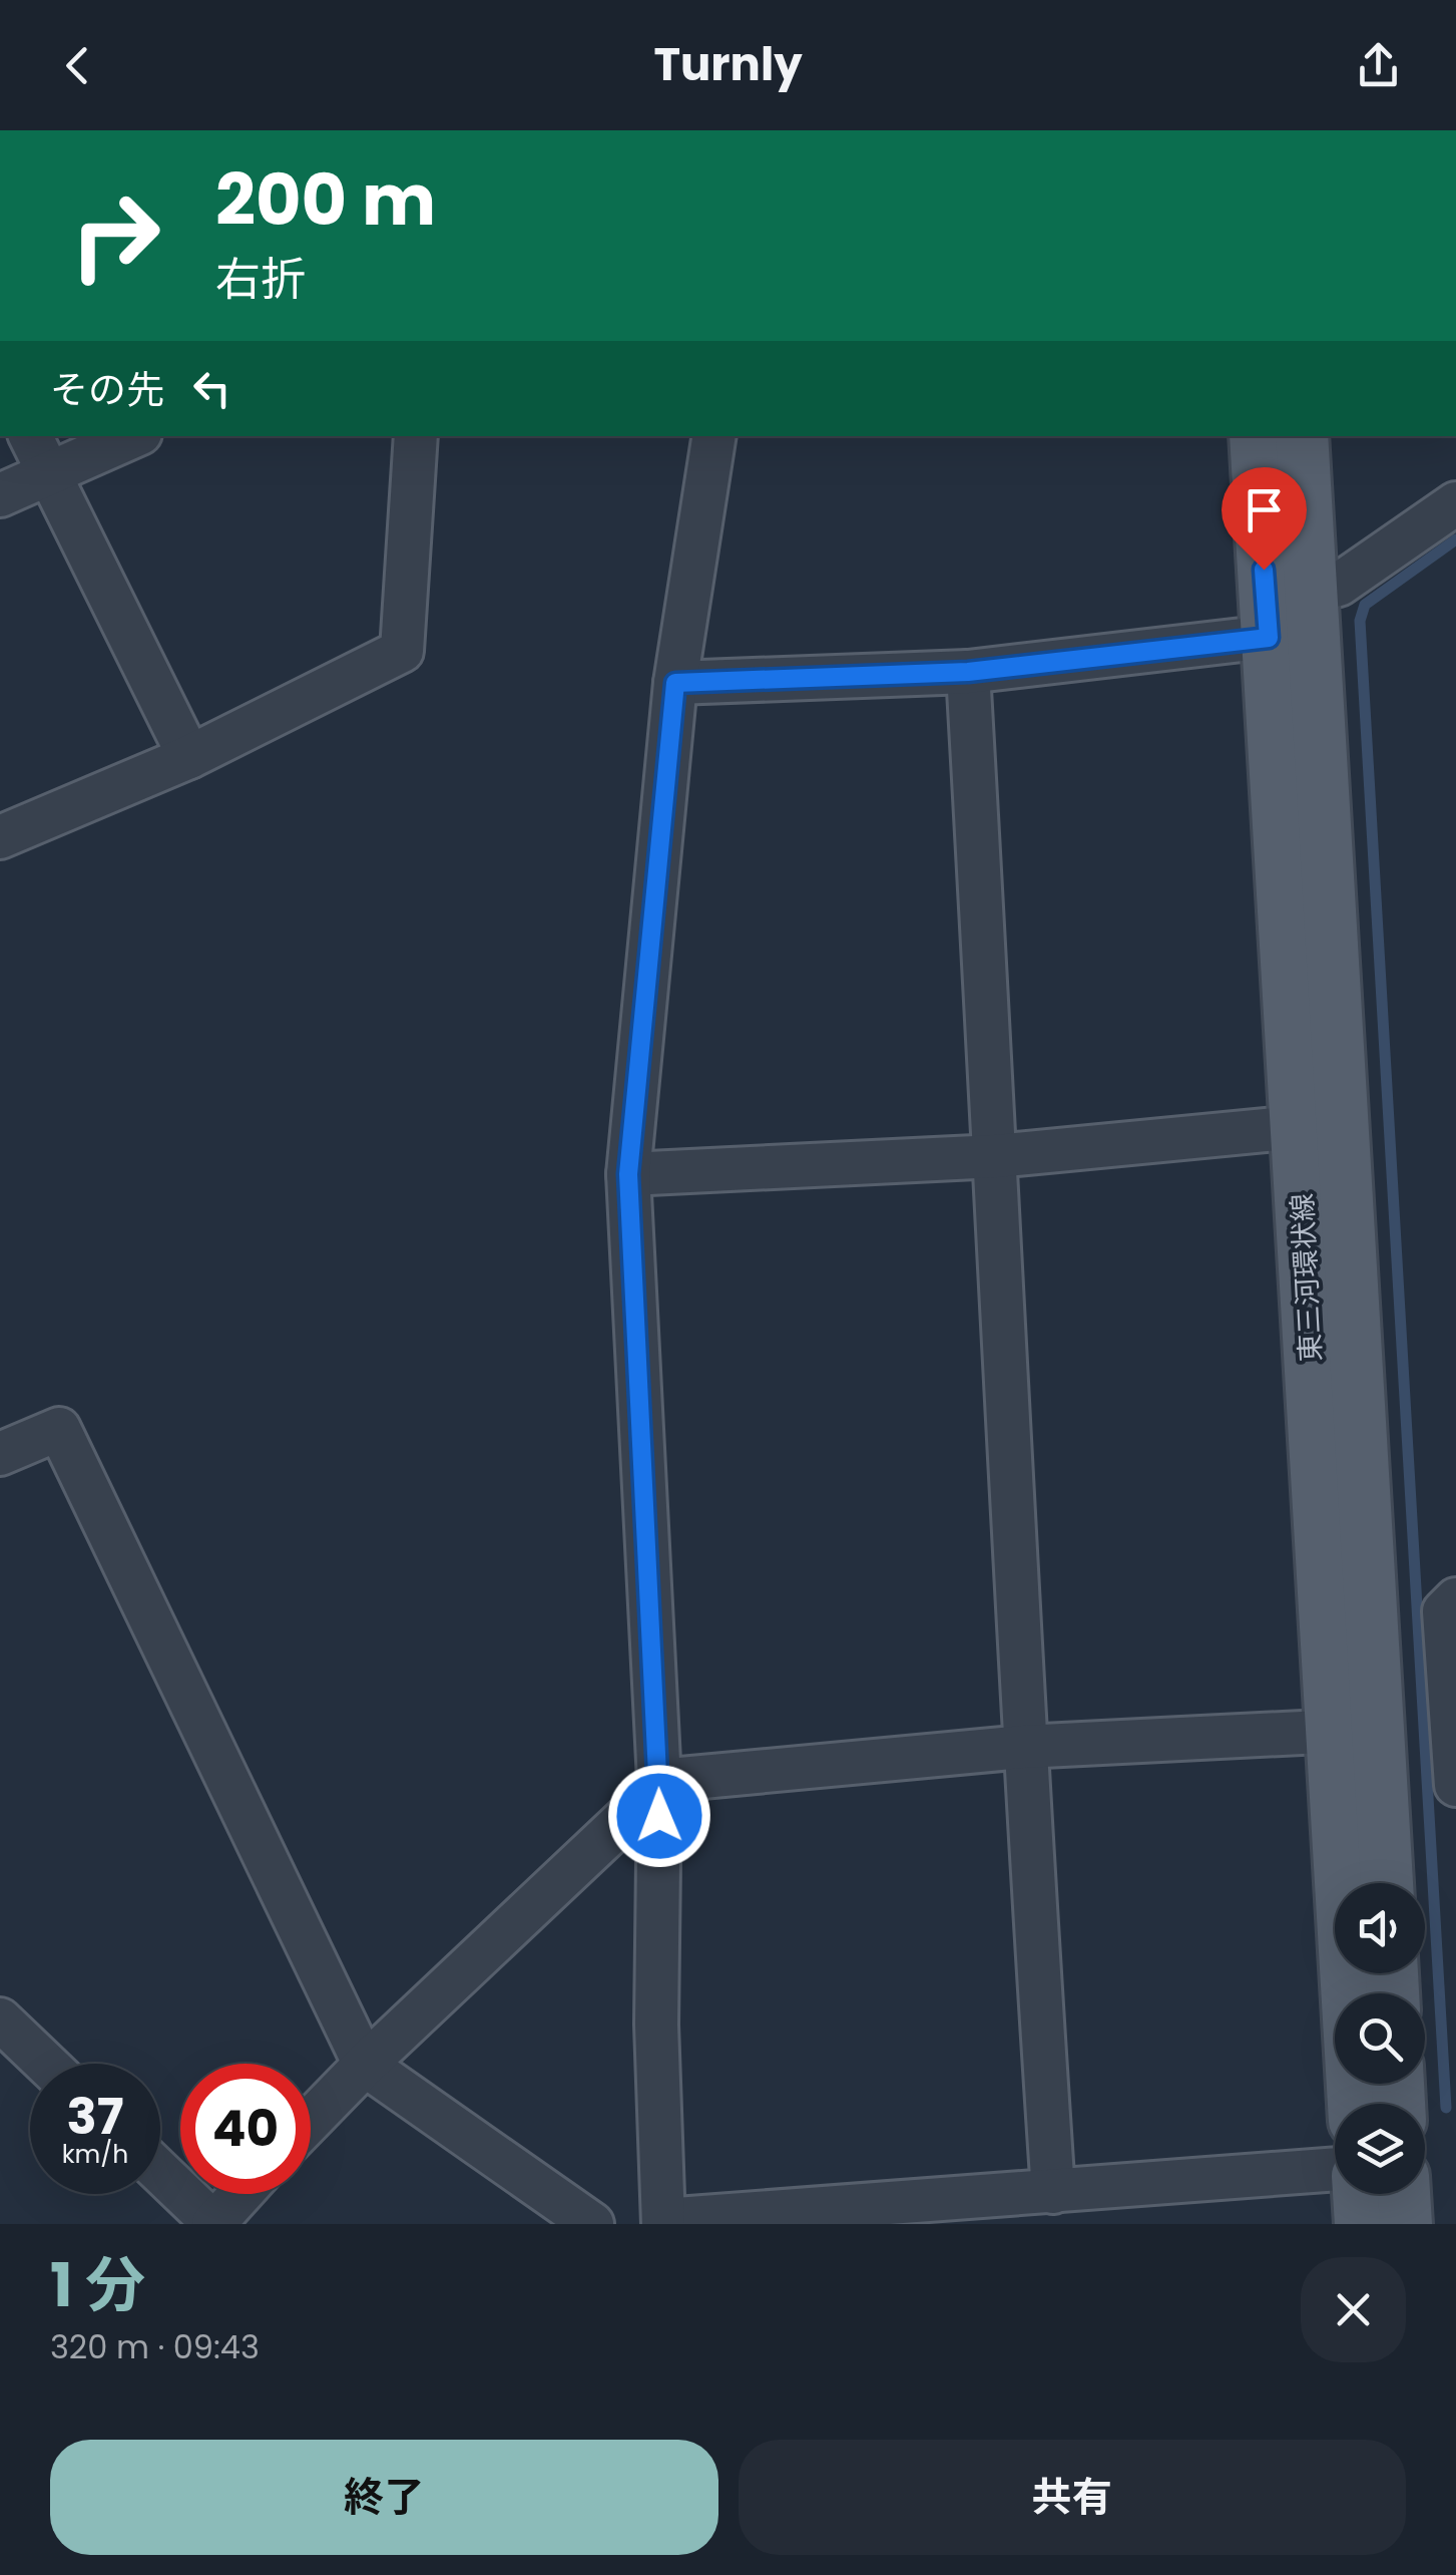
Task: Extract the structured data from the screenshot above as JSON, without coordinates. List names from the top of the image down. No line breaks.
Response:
{"streets":{"main road":["東三河環状線"]},"page":{"header":"Turnly","turn":["200 m","右折"],"then":"その先","speed":"37 km/h","limit":"40","heading":["1 分","320 m · 09:43"],"buttons":["終了","共有"]}}
